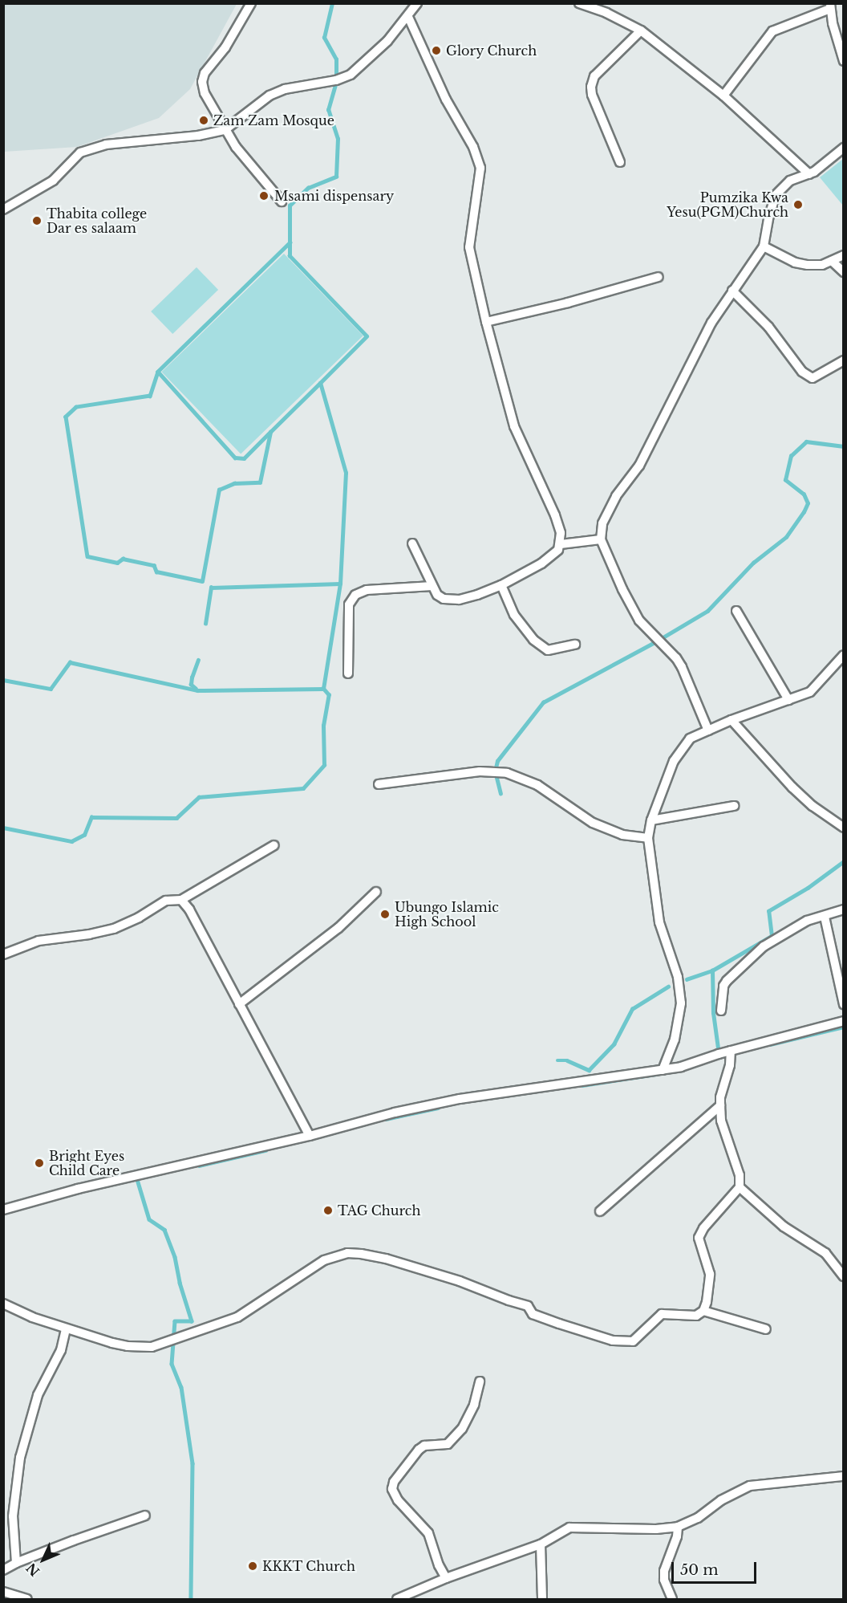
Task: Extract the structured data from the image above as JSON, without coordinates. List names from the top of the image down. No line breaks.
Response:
{"places":["Glory Church","Zam Zam Mosque","Msami dispensary","Pumzika Kwa Yesu(PGM)Church","Thabita college Dar es salaam","Ubungo Islamic High School","Bright Eyes Child Care","TAG Church","KKKT Church"],"scale_bar":"50 m","north":"bottom left"}
